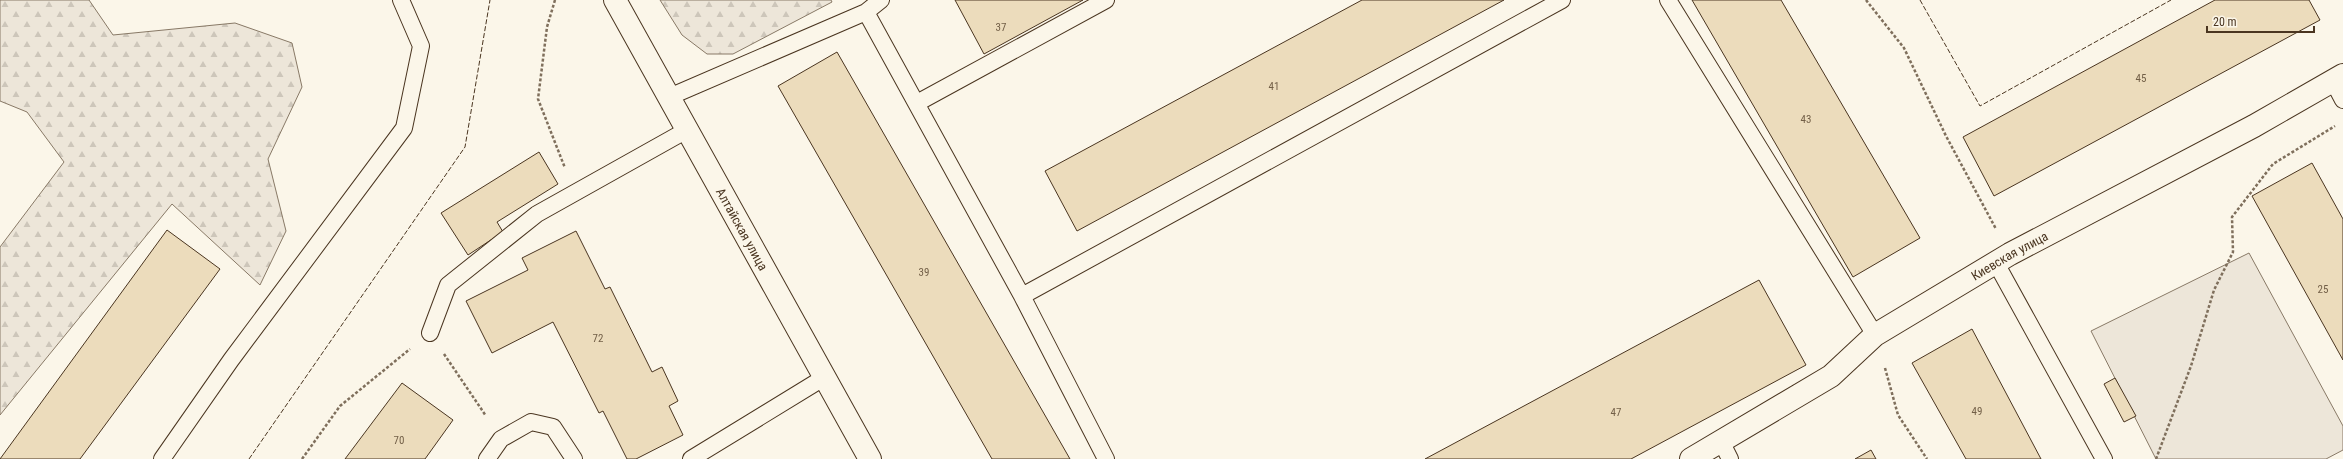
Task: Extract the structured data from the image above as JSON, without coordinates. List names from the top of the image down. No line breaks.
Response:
{"streets":{"street":["Алтайская улица","Киевская улица"]},"house_numbers":["37","45","41","43","39","25","72","49","47","70"],"scale_bar":"20 m"}
